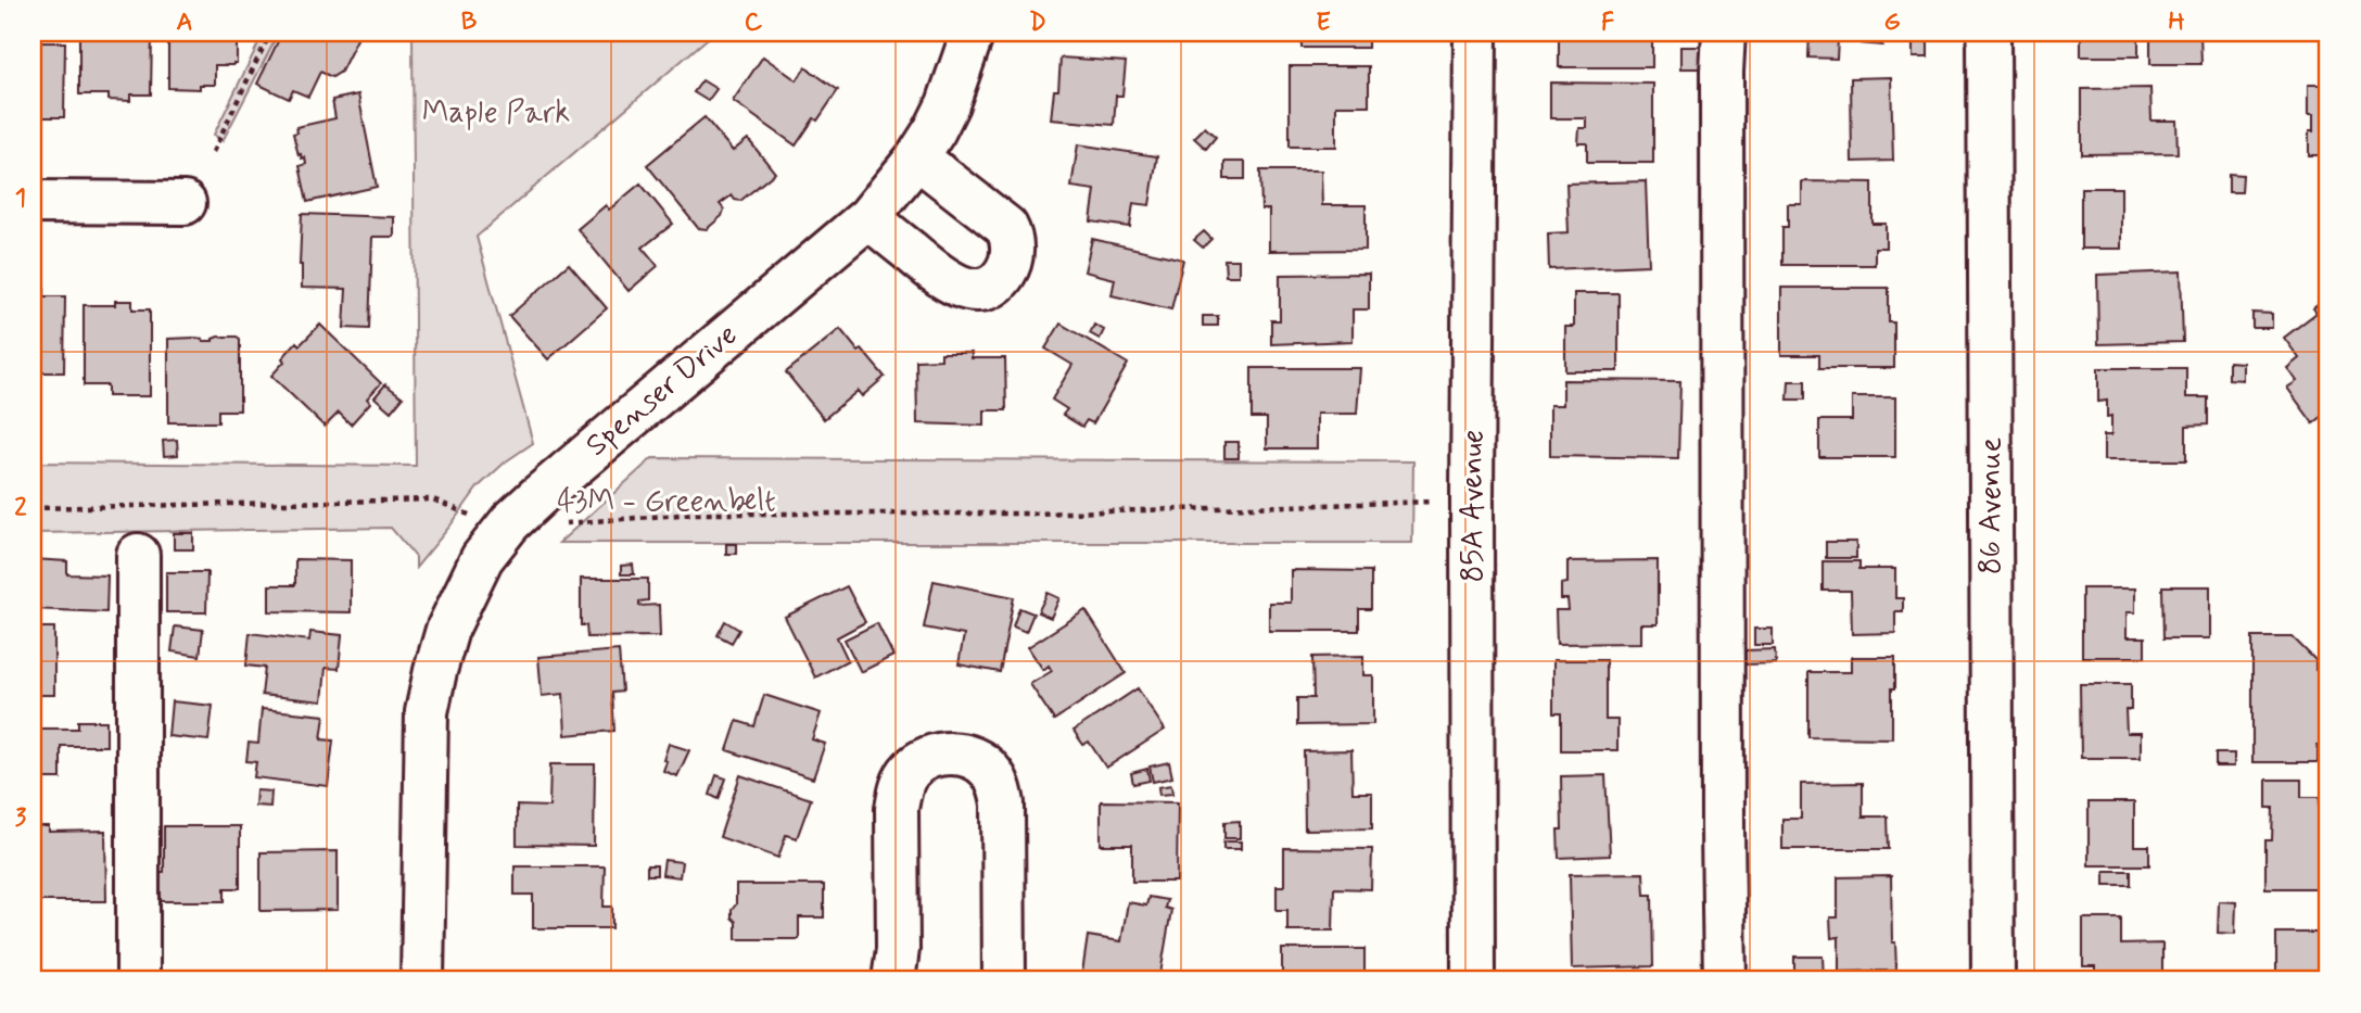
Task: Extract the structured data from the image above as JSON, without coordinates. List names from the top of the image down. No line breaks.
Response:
{"streets":{"street":["Spenser Drive","85A Avenue","86 Avenue"]},"parks":["Maple Park","43M - Greenbelt"],"grid":{"columns":["A","B","C","D","E","F","G","H"],"rows":["1","2","3"]}}
